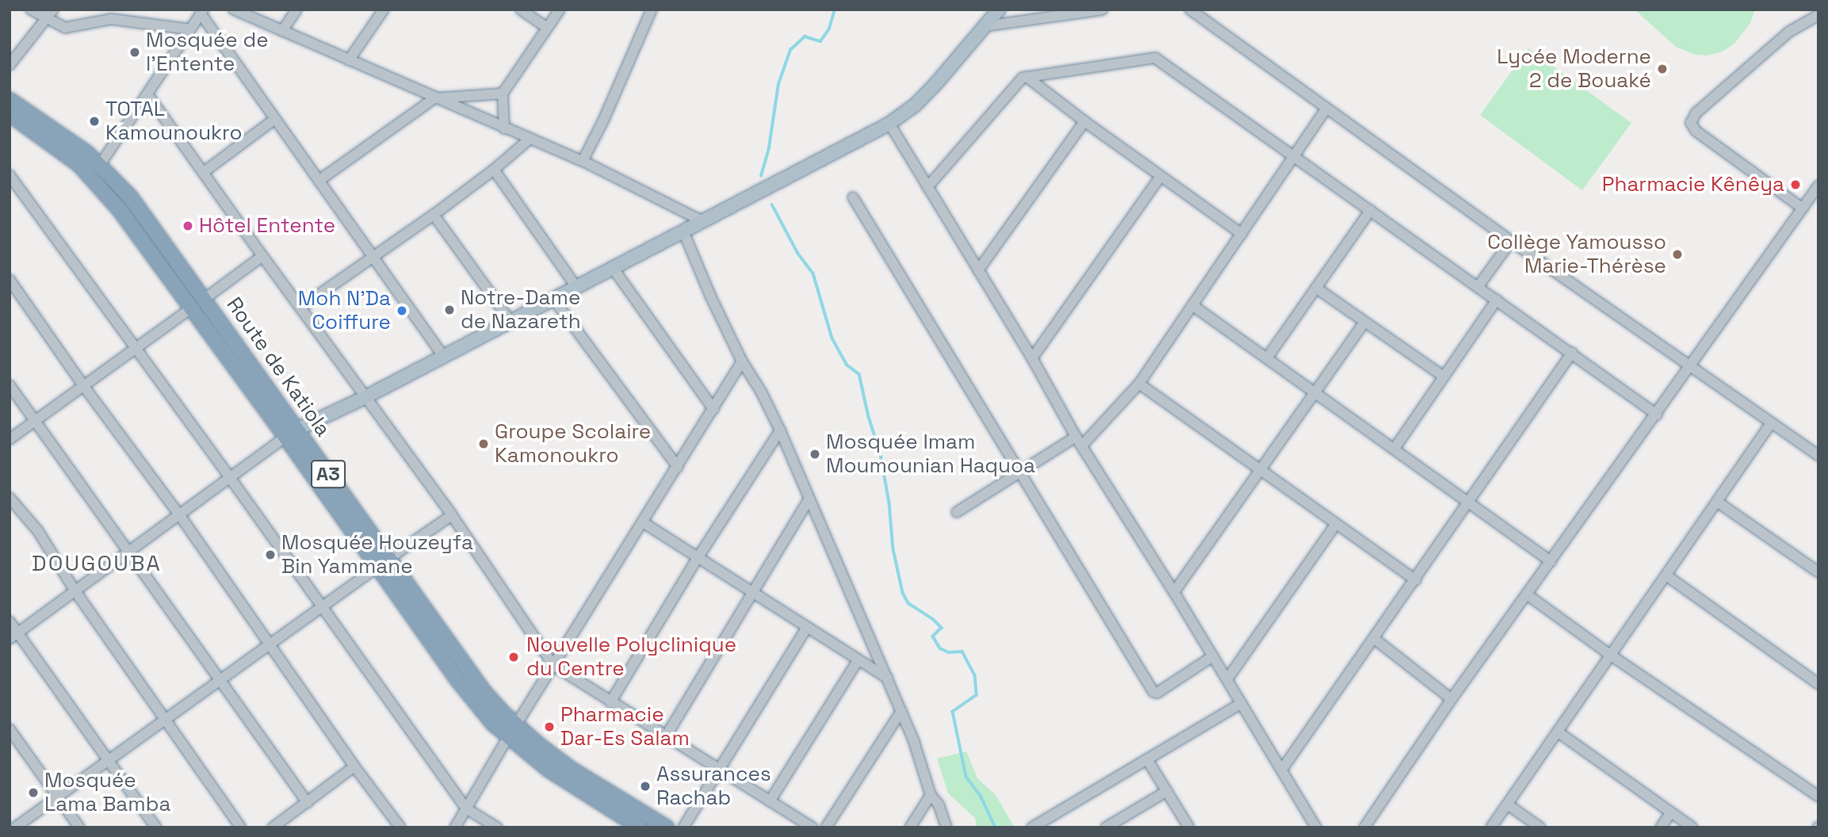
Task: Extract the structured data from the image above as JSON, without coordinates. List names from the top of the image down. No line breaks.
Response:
{"streets":{"highway":["Route de Katiola","A3"]},"districts":["DOUGOUBA"],"places":["Mosquée de l'Entente","Lycée Moderne 2 de Bouaké","TOTAL Kamounoukro","Pharmacie Kênêya","Hôtel Entente","Collège Yamousso Marie-Thérèse","Notre-Dame de Nazareth","Moh N'Da Coiffure","Groupe Scolaire Kamonoukro","Mosquée Imam Moumounian Haquoa","Mosquée Houzeyfa Bin Yammane","Nouvelle Polyclinique du Centre","Pharmacie Dar-Es Salam","Assurances Rachab","Mosquée Lama Bamba"]}
